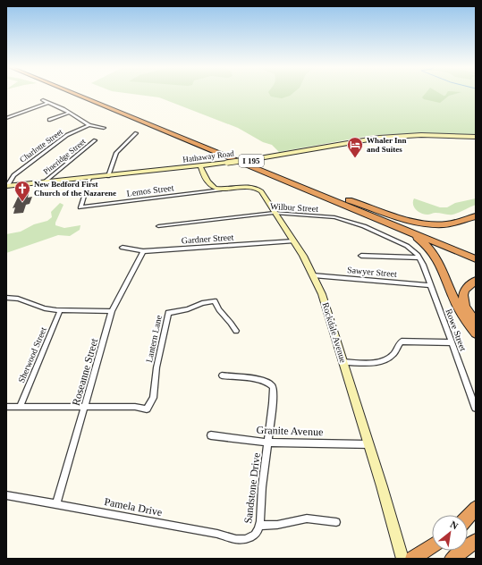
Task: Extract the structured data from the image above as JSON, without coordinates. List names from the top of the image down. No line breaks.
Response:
{"streets":{"highway":["I 195"],"main road":["Hathaway Road","Rockdale Avenue"],"street":["Charlotte Street","Pineridge Street","Lemos Street","Wilbur Street","Gardner Street","Sawyer Street","Rowe Street","Lantern Lane","Sherwood Street","Roseanne Street","Granite Avenue","Sandstone Drive","Pamela Drive"]},"crossings":[["Charlotte Street","Hathaway Road"],["Pineridge Street","Hathaway Road"],["Hathaway Road","Lemos Street"],["Lemos Street","Rockdale Avenue"],["Wilbur Street","Rowe Street"],["Wilbur Street","Rockdale Avenue"],["Gardner Street","Rockdale Avenue"],["Gardner Street","Roseanne Street"],["Sawyer Street","Rowe Street"],["Sawyer Street","Rockdale Avenue"],["Rockdale Avenue","Granite Avenue"],["Lantern Lane","Roseanne Street"],["Roseanne Street","Pamela Drive"],["Granite Avenue","Sandstone Drive"],["Sandstone Drive","Pamela Drive"]],"places":{"hotel":["Whaler Inn and Suites"],"church":["New Bedford First Church of the Nazarene"]},"north":"top right"}
